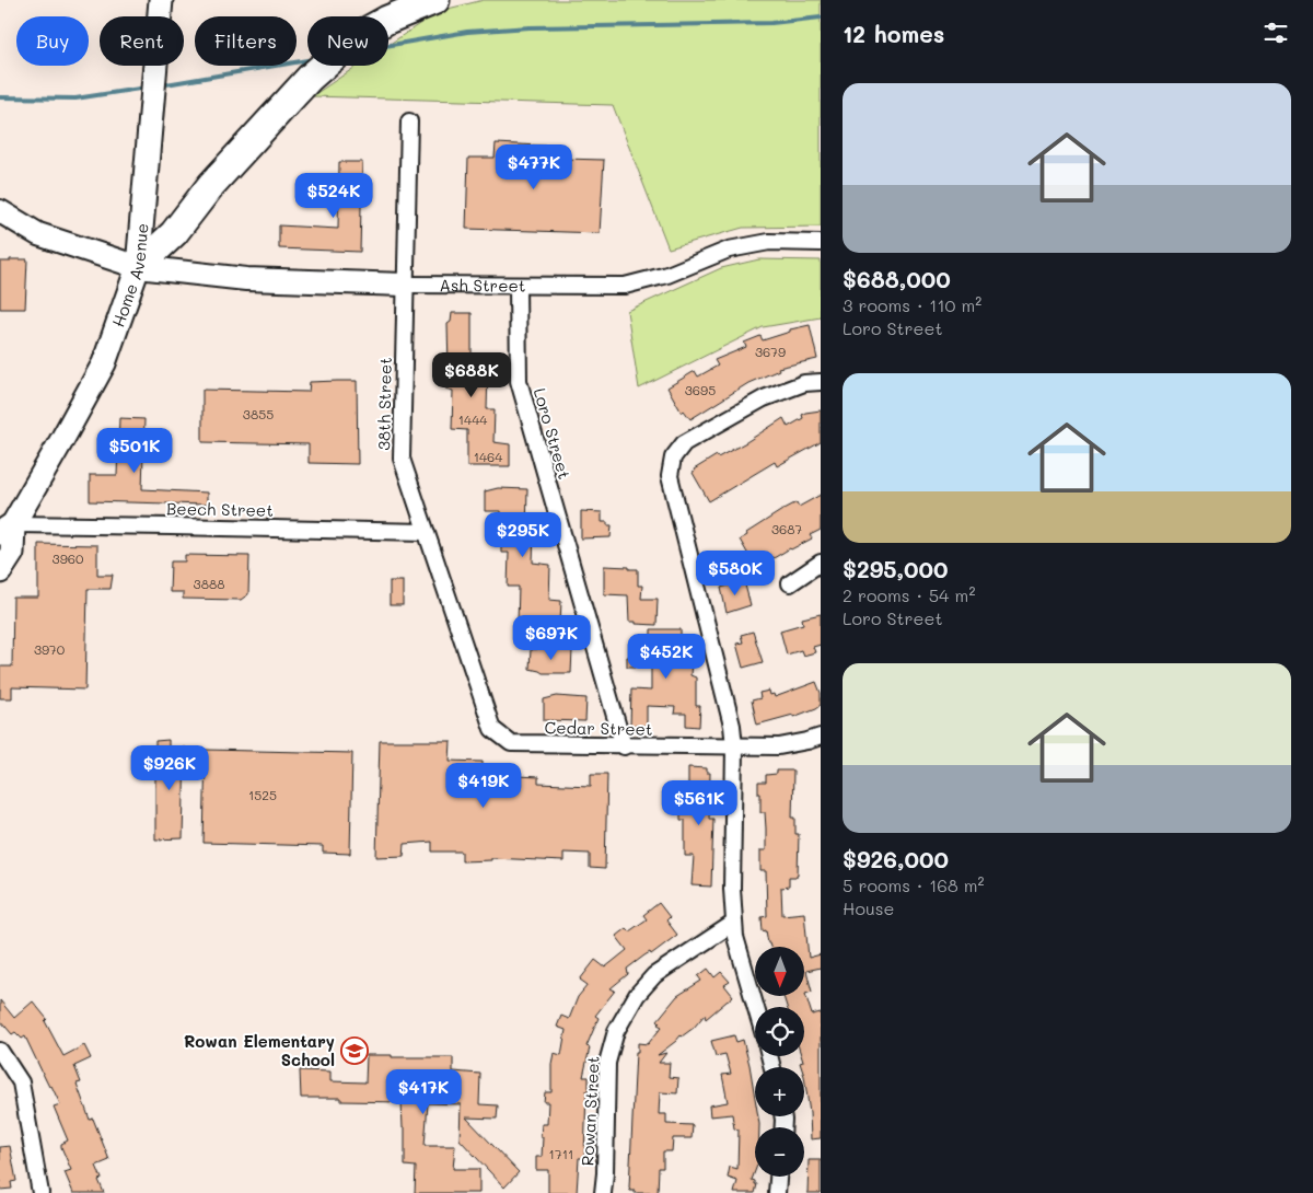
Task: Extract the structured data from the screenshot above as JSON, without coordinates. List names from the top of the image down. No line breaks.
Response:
{"streets":{"main road":["Home Avenue"],"street":["Ash Street","38th Street","Loro Street","Beech Street","Cedar Street","Rowan Street"]},"crossings":[["Home Avenue","Ash Street"],["Home Avenue","Beech Street"],["Ash Street","38th Street"],["Ash Street","Loro Street"],["38th Street","Beech Street"],["38th Street","Cedar Street"],["Loro Street","Cedar Street"]],"places":{"school or university":["Rowan Elementary School"]},"house_numbers":["3679","3695","3855","1444","1464","3687","3960","3888","3970","1525","1711"],"north":"bottom","page":{"heading":"12 homes","chip":["Buy","Rent","Filters","New"],"list":[{"name":"$688,000","note":"3 rooms · 110 m² · Loro Street"},{"name":"$295,000","note":"2 rooms · 54 m² · Loro Street"},{"name":"$926,000","note":"5 rooms · 168 m² · House"}],"price":["$477K","$524K","$688K","$501K","$295K","$580K","$697K","$452K","$926K","$419K","$561K","$417K"],"map_buttons":["+","−"]}}
